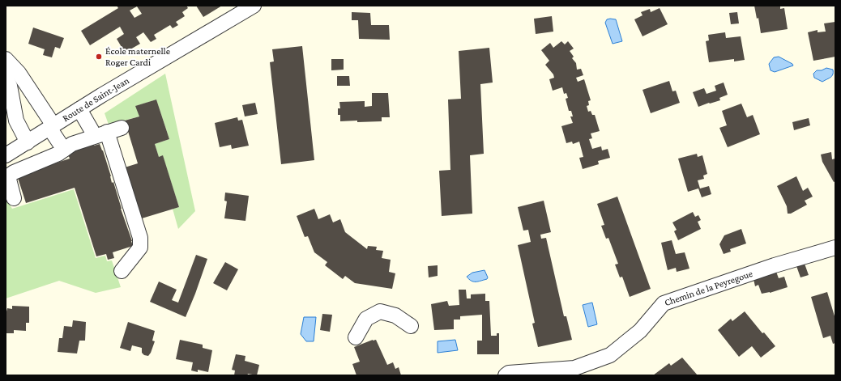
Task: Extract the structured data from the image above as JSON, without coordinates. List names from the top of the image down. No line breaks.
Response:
{"streets":{"street":["Route de Saint-Jean","Chemin de la Peyregoue"]},"places":["École maternelle Roger Cardi"]}
